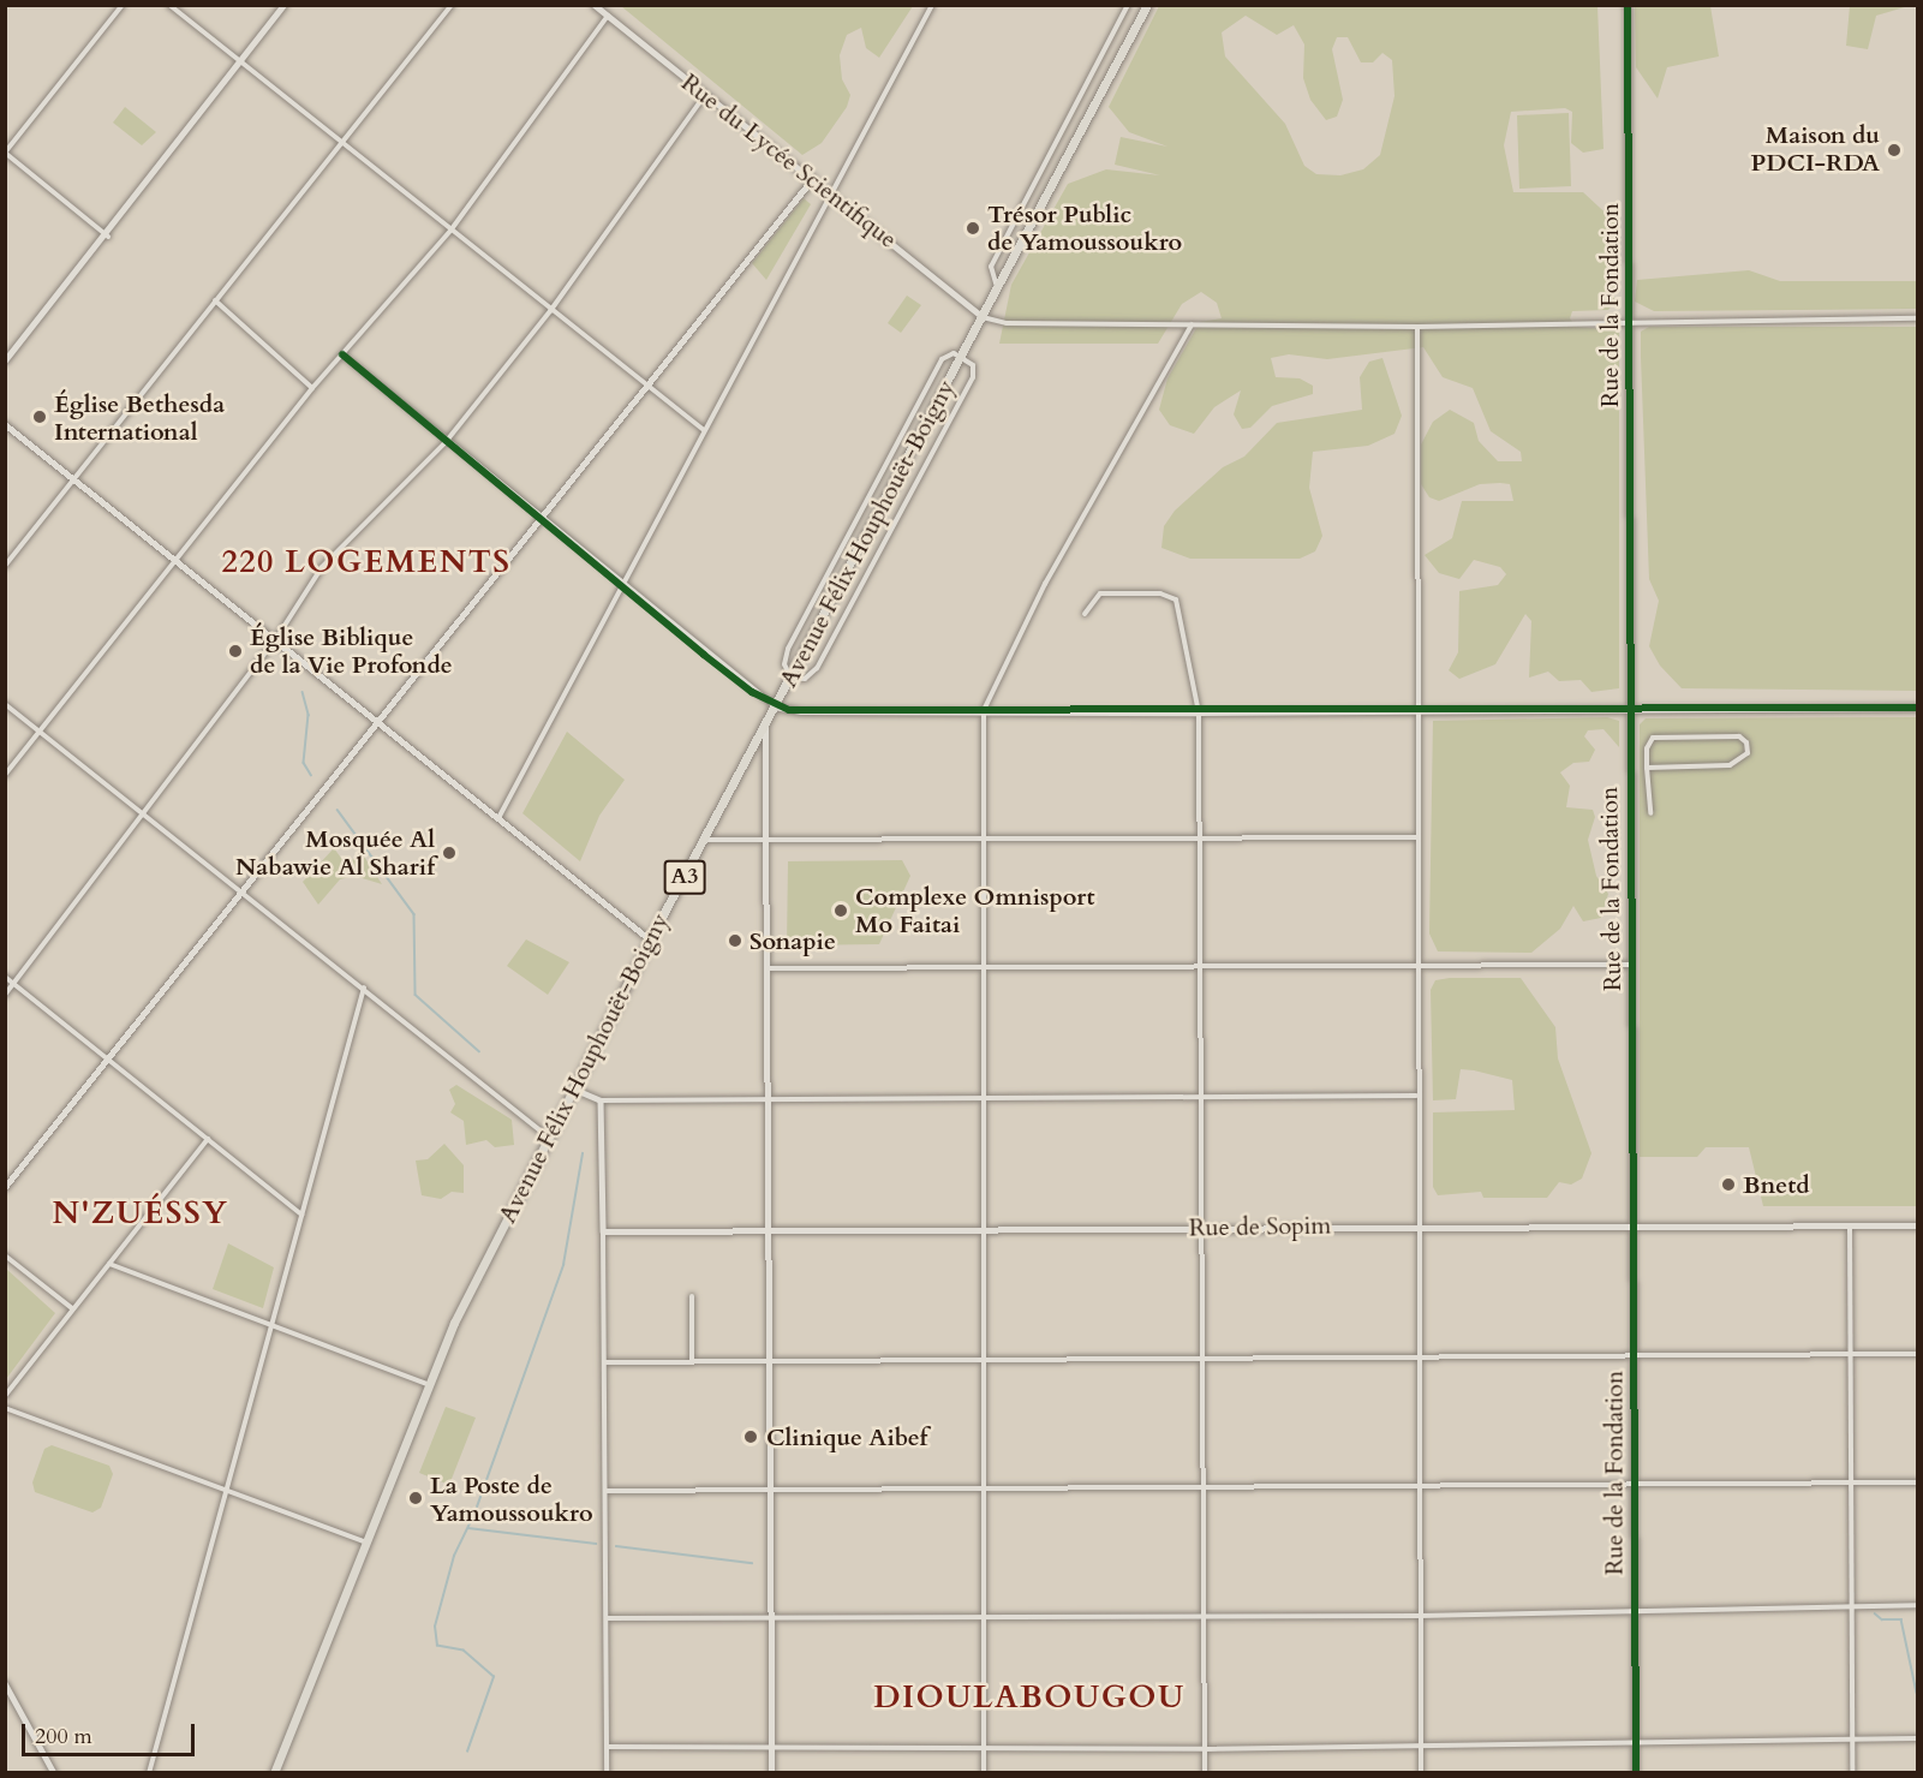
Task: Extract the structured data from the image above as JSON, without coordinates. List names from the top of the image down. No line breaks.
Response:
{"streets":{"highway":["Avenue Félix Houphouët-Boigny","A3"],"street":["Rue du Lycée Scientifique","Rue de la Fondation","Rue de Sopim"]},"crossings":[["Rue du Lycée Scientifique","Avenue Félix Houphouët-Boigny"],["Rue de la Fondation","Rue de Sopim"]],"districts":["220 LOGEMENTS","N'ZUÉSSY","DIOULABOUGOU"],"places":["Maison du PDCI-RDA","Trésor Public de Yamoussoukro","Église Bethesda International","Église Biblique de la Vie Profonde","Mosquée Al Nabawie Al Sharif","Complexe Omnisport Mo Faitai","Sonapie","Bnetd","Clinique Aibef","La Poste de Yamoussoukro"],"scale_bar":"200 m"}
